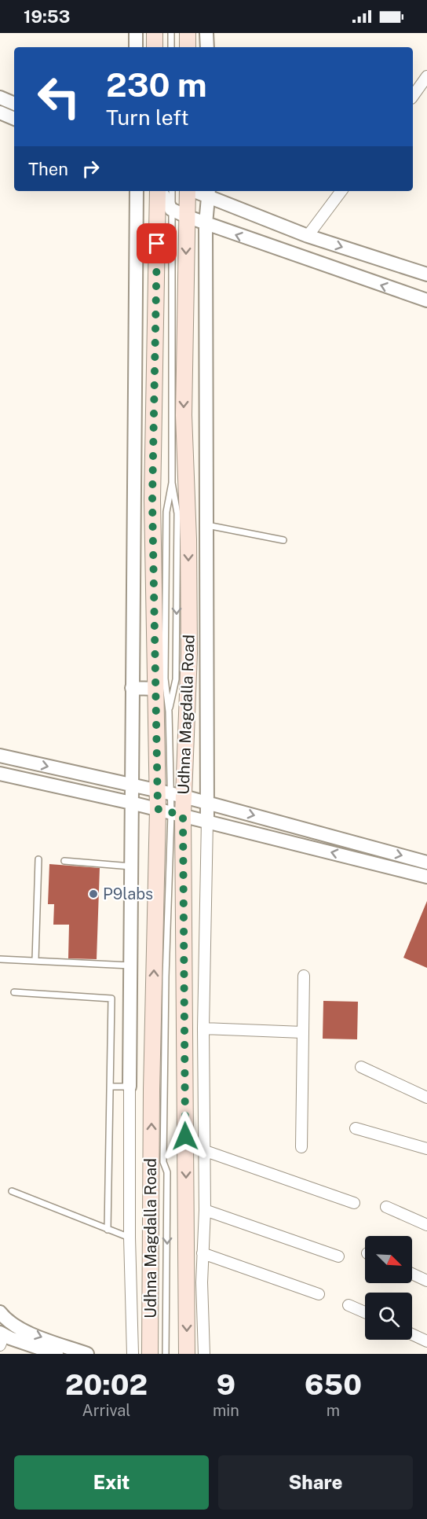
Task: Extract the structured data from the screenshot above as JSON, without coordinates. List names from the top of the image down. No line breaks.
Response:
{"streets":{"main road":["Udhna Magdalla Road"]},"places":["P9labs"],"north":"bottom right","page":{"status":"19:53","turn":["230 m","Turn left"],"then":"Then","eta":["20:02","Arrival","9","min","650","m"],"buttons":["Exit","Share"]}}
